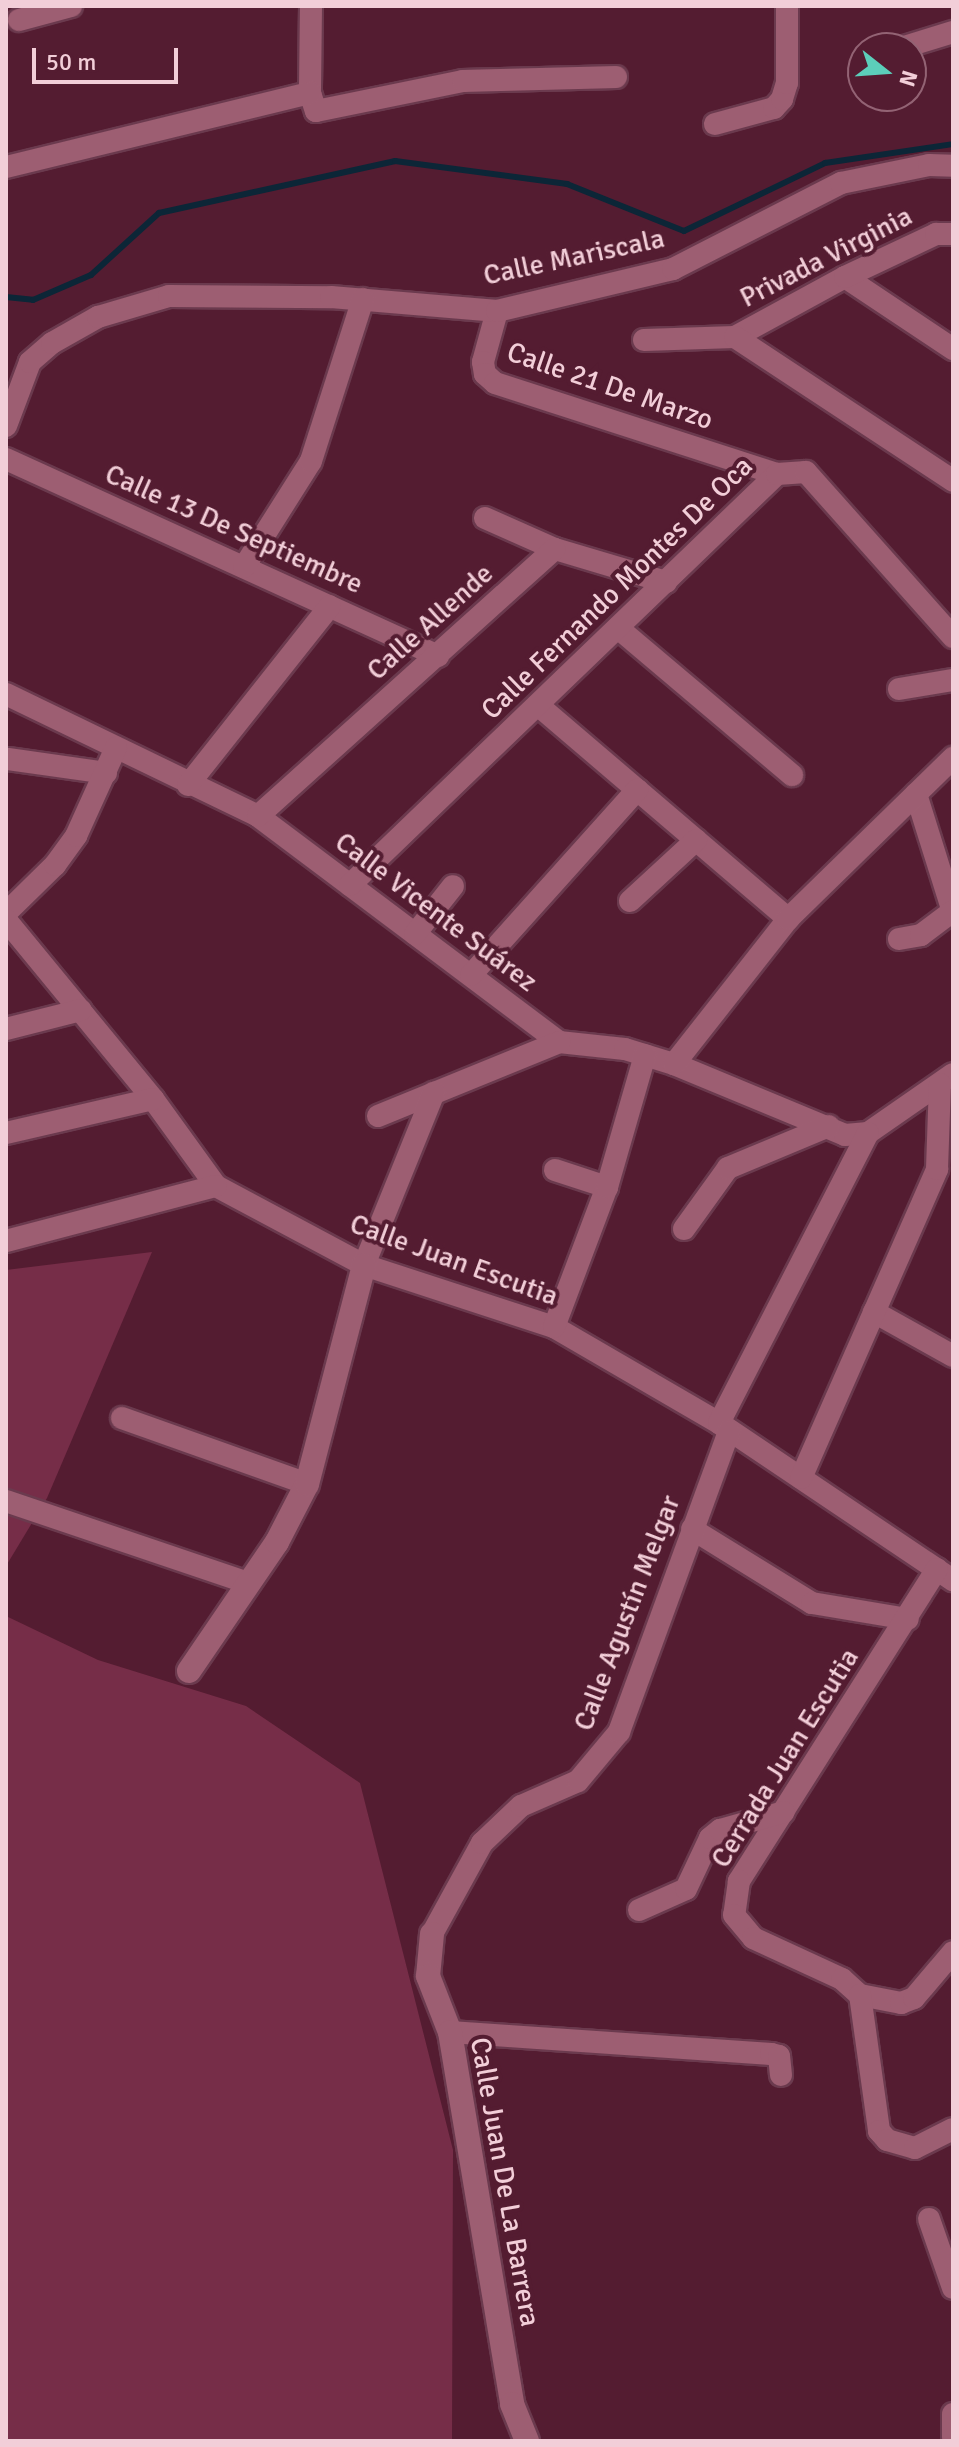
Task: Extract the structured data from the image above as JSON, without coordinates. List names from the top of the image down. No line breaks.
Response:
{"streets":{"street":["Calle Mariscala","Privada Virginia","Calle 21 De Marzo","Calle 13 De Septiembre","Calle Fernando Montes De Oca","Calle Allende","Calle Vicente Suárez","Calle Juan Escutia","Calle Agustín Melgar","Cerrada Juan Escutia","Calle Juan De La Barrera"]},"crossings":[["Calle Mariscala","Calle 21 De Marzo"],["Calle 21 De Marzo","Calle Fernando Montes De Oca"],["Calle 13 De Septiembre","Calle Allende"],["Calle Fernando Montes De Oca","Calle Vicente Suárez"],["Calle Allende","Calle Vicente Suárez"],["Calle Vicente Suárez","Calle Agustín Melgar"],["Calle Juan Escutia","Calle Agustín Melgar"],["Calle Juan Escutia","Cerrada Juan Escutia"],["Calle Agustín Melgar","Calle Juan De La Barrera"]],"scale_bar":"50 m","north":"right"}
